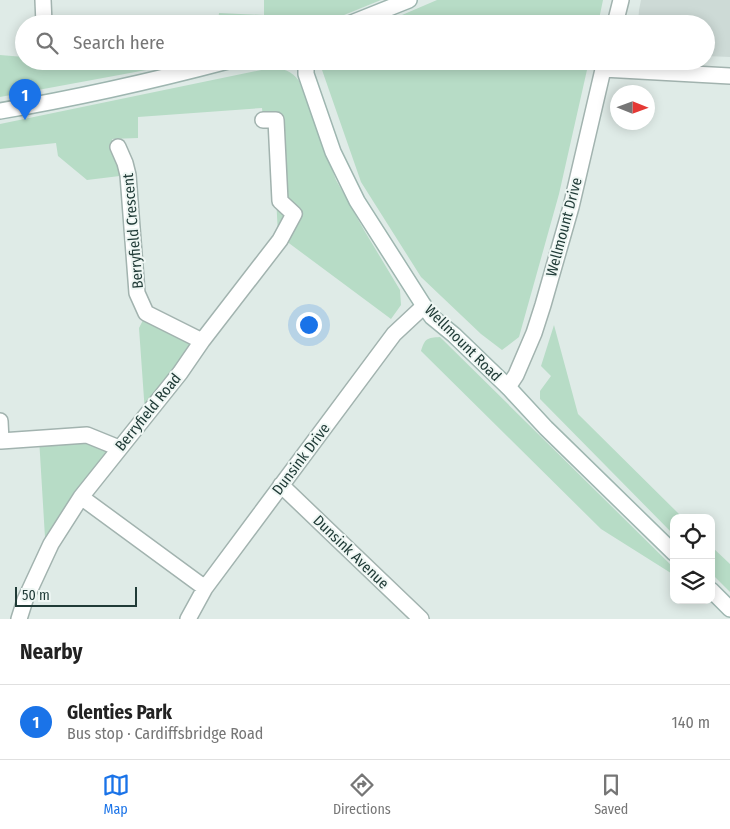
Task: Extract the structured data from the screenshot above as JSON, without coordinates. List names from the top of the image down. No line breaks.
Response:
{"streets":{"street":["Wellmount Drive","Berryfield Crescent","Wellmount Road","Berryfield Road","Dunsink Drive","Dunsink Avenue"]},"crossings":[["Wellmount Drive","Wellmount Road"],["Berryfield Crescent","Berryfield Road"],["Wellmount Road","Dunsink Drive"],["Dunsink Drive","Dunsink Avenue"]],"scale_bar":"50 m","north":"right","page":{"search":"Search here","pins":"1","scale":"50 m","heading":"Nearby","list":[{"mark":"1","name":"Glenties Park","note":"Bus stop · Cardiffsbridge Road","value":"140 m"}],"nav":["Map","Directions","Saved"]}}
